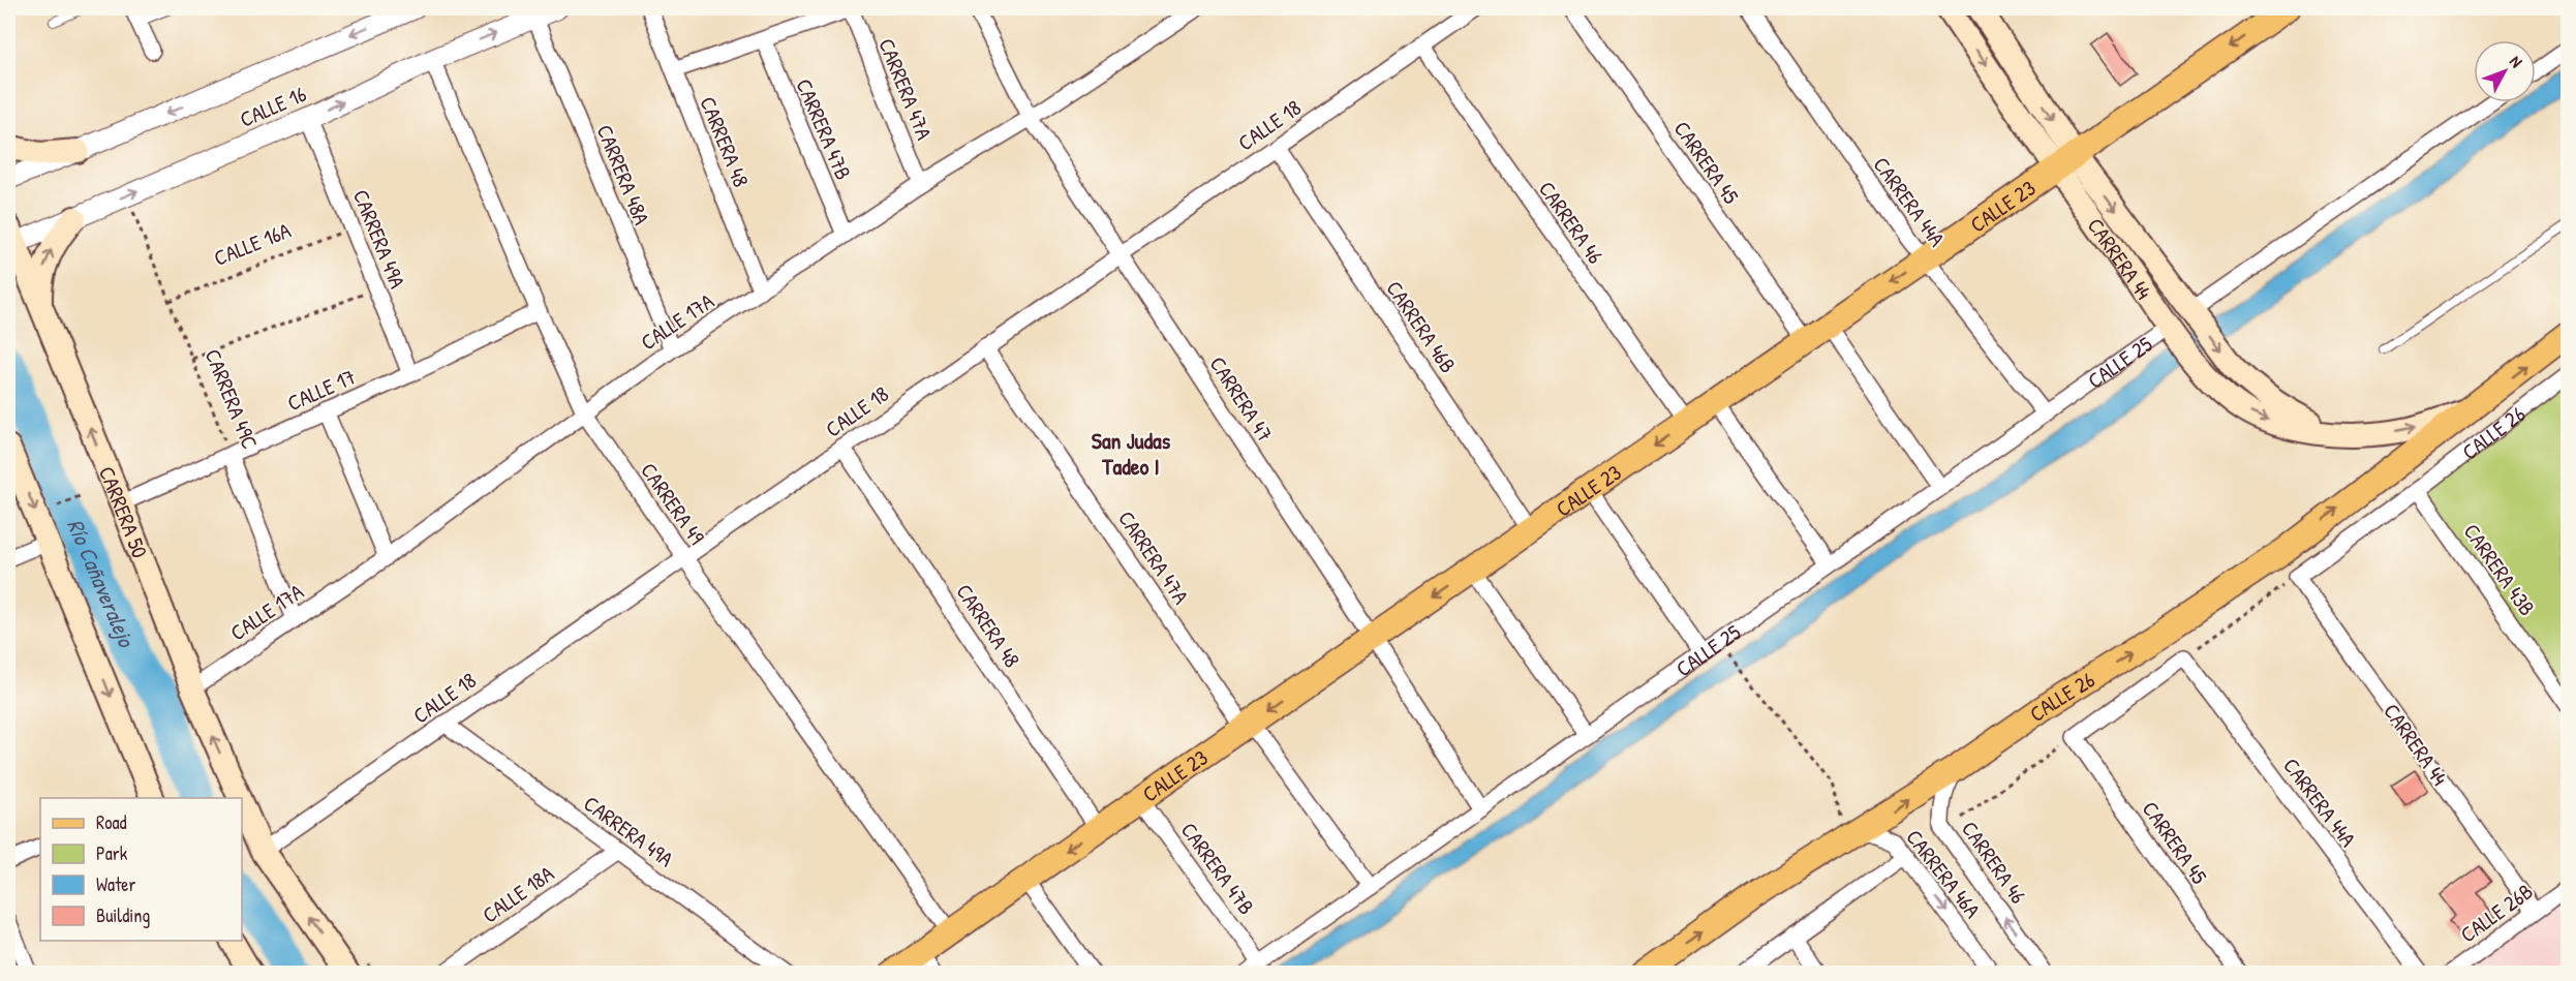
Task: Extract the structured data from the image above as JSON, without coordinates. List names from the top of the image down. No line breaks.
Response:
{"streets":{"main road":["CALLE 23","CARRERA 44","CALLE 26","CARRERA 50"],"street":["CARRERA 47A","CALLE 16","CALLE 18","CARRERA 47B","CARRERA 48","CARRERA 45","CARRERA 48A","CARRERA 44A","CARRERA 46","CARRERA 49A","CALLE 17A","CARRERA 46B","CALLE 25","CALLE 17","CARRERA 49C","CARRERA 47","CARRERA 49","CARRERA 43B","CARRERA 46A","CALLE 18A","CALLE 26B"],"path":["CALLE 16A"]},"crossings":[["CARRERA 47A","CALLE 18"],["CARRERA 47A","CALLE 23"],["CARRERA 47A","CALLE 17A"],["CARRERA 47A","CALLE 25"],["CALLE 16","CARRERA 48A"],["CALLE 16","CARRERA 49A"],["CALLE 16","CARRERA 49C"],["CALLE 16","CARRERA 49"],["CALLE 16","CARRERA 50"],["CALLE 18","CARRERA 48"],["CALLE 18","CARRERA 46"],["CALLE 18","CARRERA 49A"],["CALLE 18","CARRERA 46B"],["CALLE 18","CARRERA 47"],["CALLE 18","CARRERA 49"],["CALLE 18","CARRERA 50"],["CARRERA 47B","CALLE 23"],["CARRERA 47B","CALLE 17A"],["CARRERA 47B","CALLE 25"],["CARRERA 48","CALLE 23"],["CARRERA 48","CALLE 17A"],["CARRERA 45","CALLE 23"],["CARRERA 45","CALLE 26"],["CARRERA 48A","CALLE 17A"],["CARRERA 44A","CALLE 23"],["CARRERA 44A","CALLE 25"],["CARRERA 44A","CALLE 26"],["CALLE 23","CARRERA 46"],["CALLE 23","CARRERA 44"],["CALLE 23","CARRERA 46B"],["CALLE 23","CARRERA 47"],["CALLE 23","CARRERA 49"],["CARRERA 46","CALLE 26"],["CARRERA 49A","CALLE 16A"],["CARRERA 49A","CALLE 17"],["CARRERA 49A","CALLE 18A"],["CALLE 16A","CARRERA 49C"],["CARRERA 44","CALLE 25"],["CARRERA 44","CALLE 26"],["CARRERA 44","CALLE 26B"],["CALLE 17A","CARRERA 49C"],["CALLE 17A","CARRERA 47"],["CALLE 17A","CARRERA 49"],["CALLE 17A","CARRERA 50"],["CALLE 25","CARRERA 47"],["CALLE 17","CARRERA 49C"],["CALLE 17","CARRERA 49"],["CALLE 17","CARRERA 50"],["CALLE 26","CARRERA 43B"],["CALLE 26","CARRERA 46A"]],"one_way":["CALLE 23","CARRERA 44","CALLE 26","CARRERA 46A"],"districts":["San Judas Tadeo I"],"water":["Río Cañaveralejo"],"legend":["Road","Park","Water","Building"],"north":"top right"}
